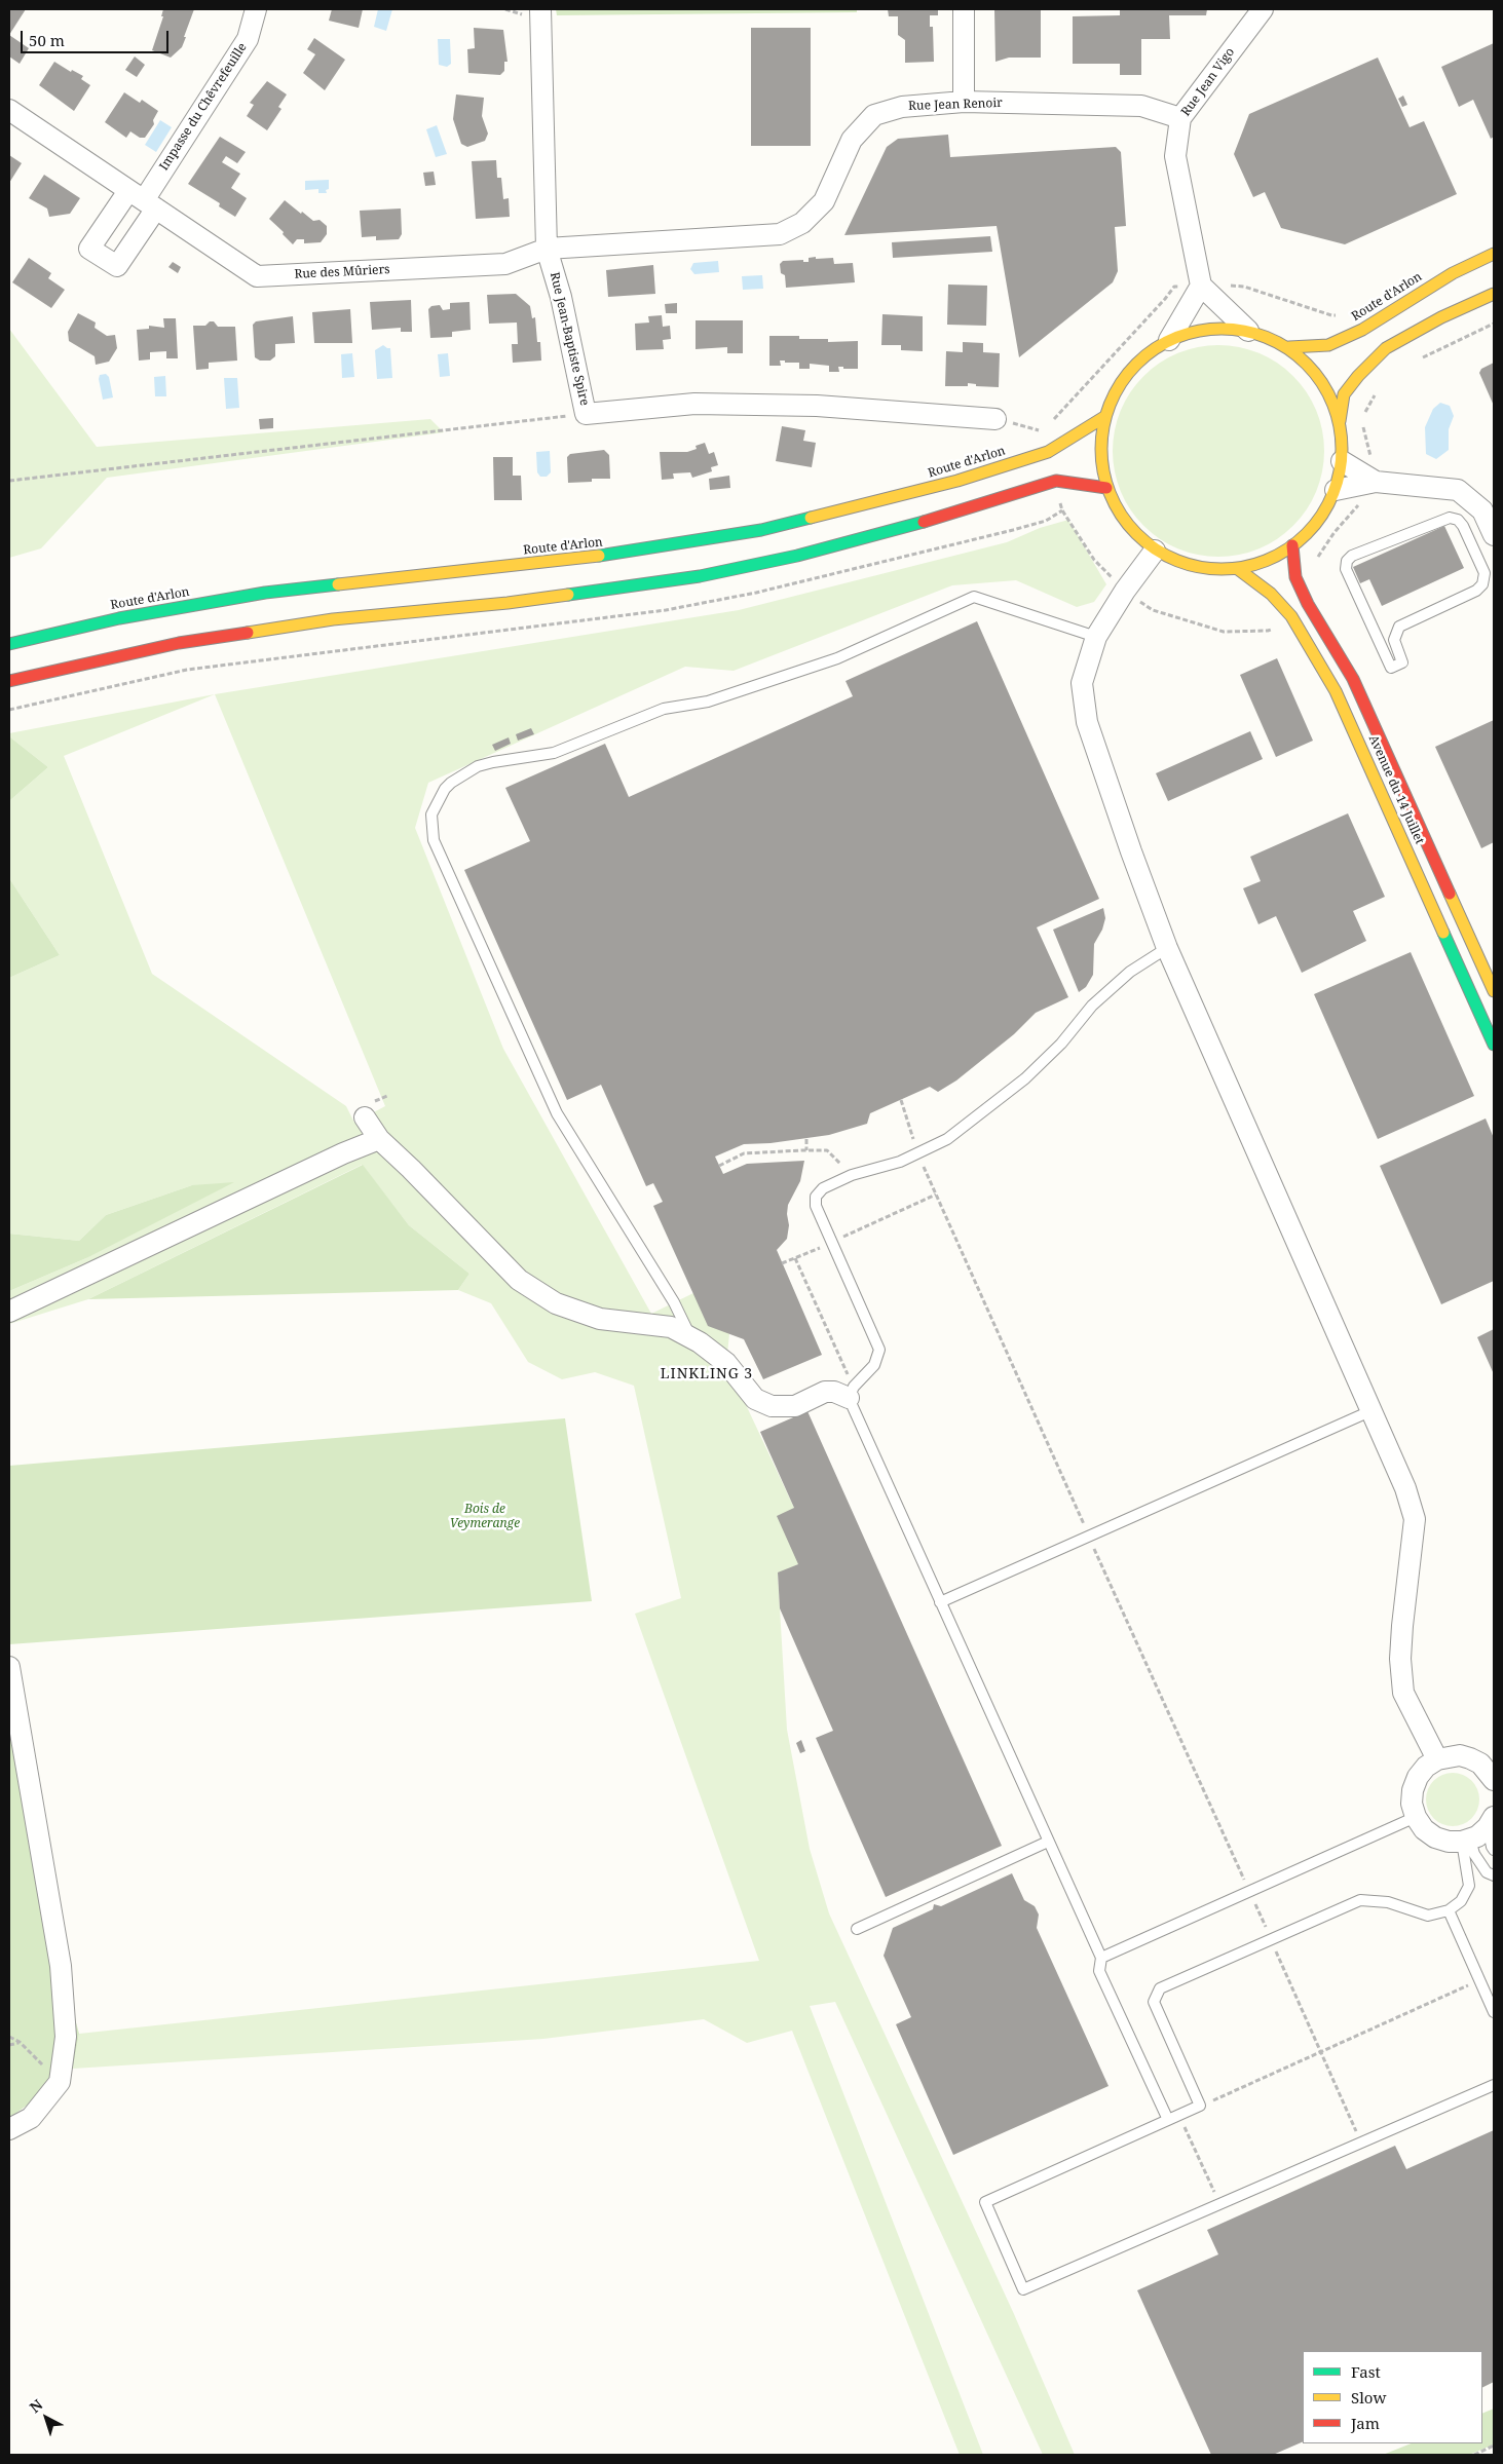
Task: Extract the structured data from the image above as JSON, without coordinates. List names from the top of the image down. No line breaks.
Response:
{"streets":{"main road":["Route d'Arlon","Avenue du 14 Juillet"],"street":["Rue Jean Vigo","Rue Jean Renoir","Impasse du Chêvrefeuille","Rue des Mûriers","Rue Jean-Baptiste Spire"]},"crossings":[["Rue Jean Vigo","Rue Jean Renoir"],["Rue Jean Renoir","Rue des Mûriers"],["Rue Jean Renoir","Rue Jean-Baptiste Spire"],["Impasse du Chêvrefeuille","Rue des Mûriers"],["Rue des Mûriers","Rue Jean-Baptiste Spire"]],"districts":["LINKLING 3"],"parks":["Bois de Veymerange"],"legend":["Fast","Slow","Jam"],"scale_bar":"50 m","north":"top left"}
